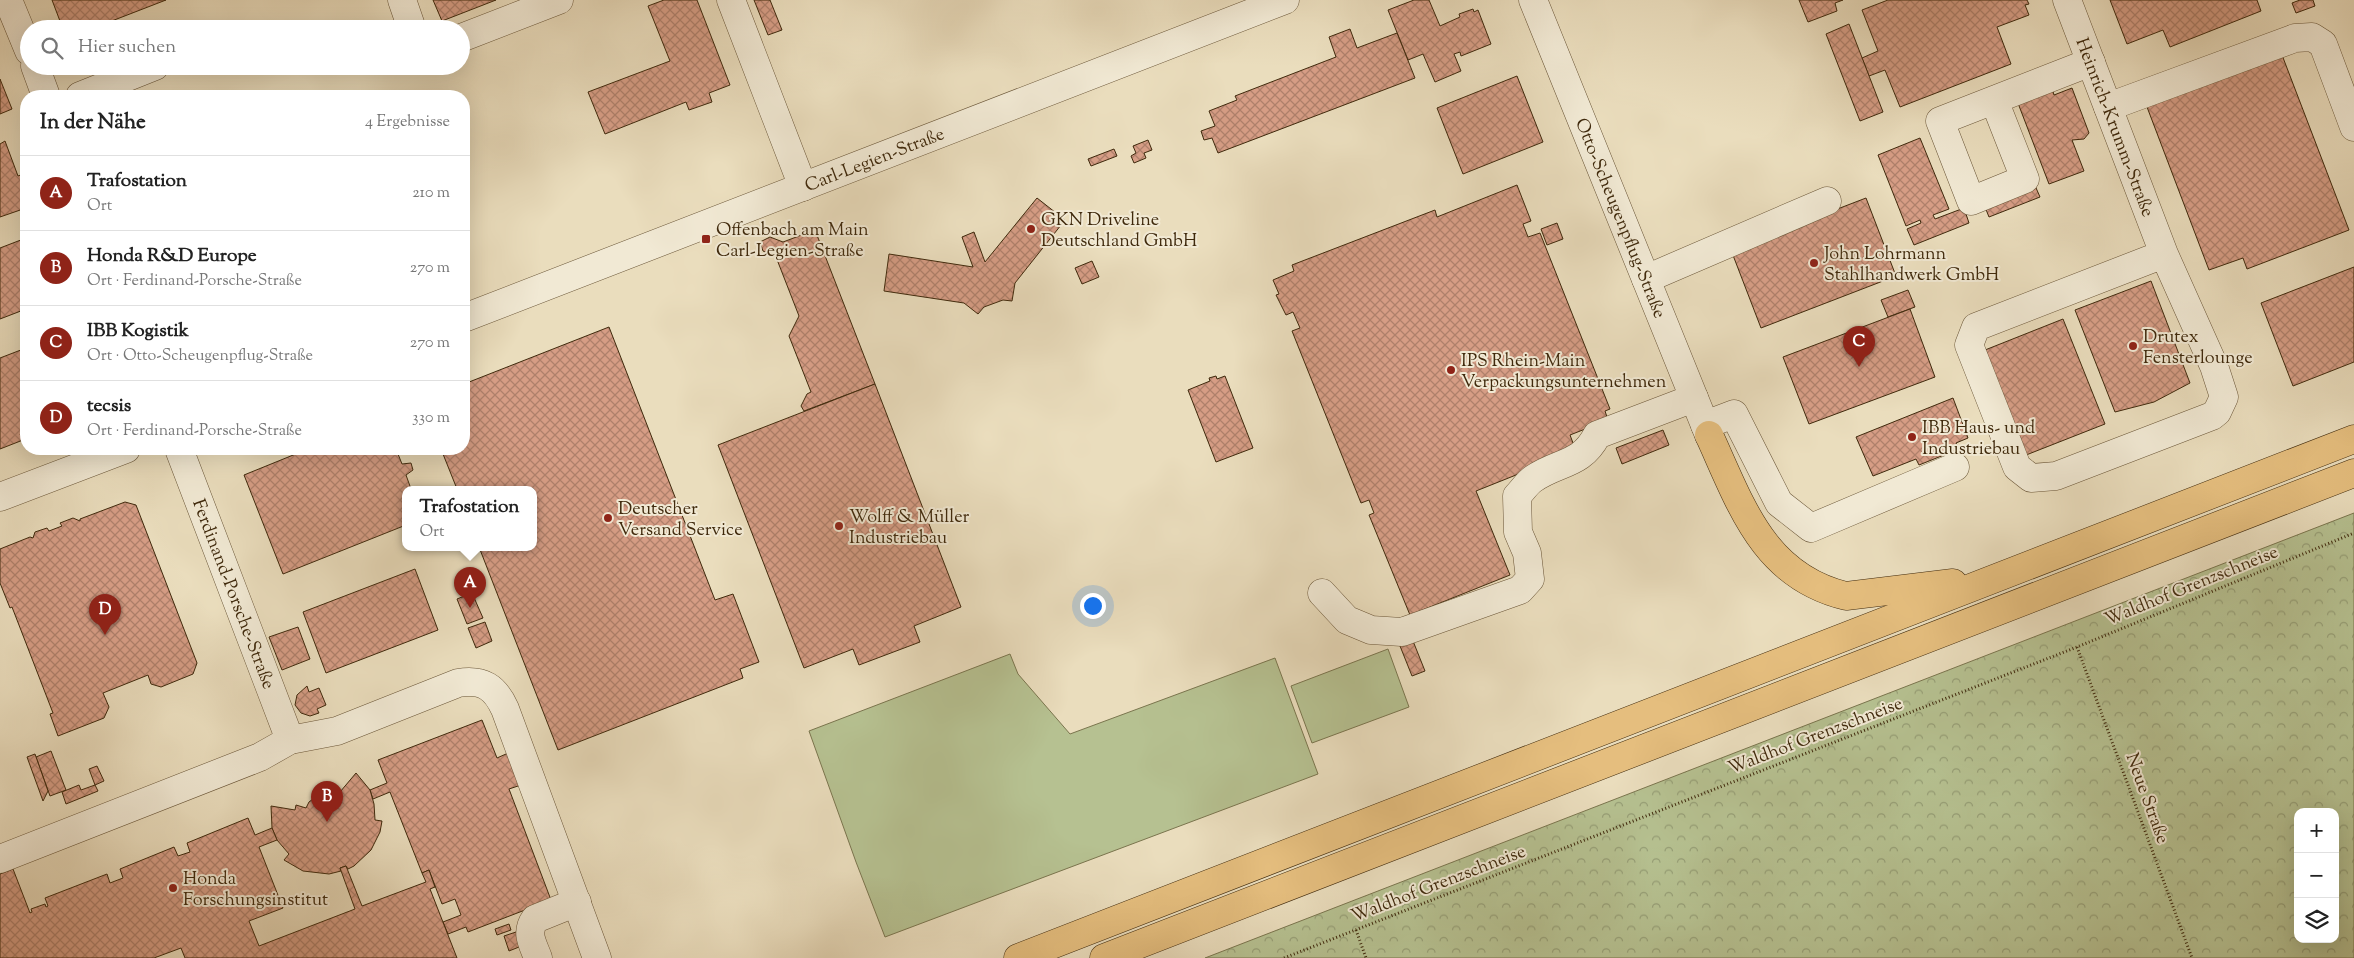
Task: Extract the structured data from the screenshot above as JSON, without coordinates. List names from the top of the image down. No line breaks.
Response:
{"streets":{"street":["Heinrich-Krumm-Straße","Carl-Legien-Straße","Otto-Scheugenpflug-Straße","Ferdinand-Porsche-Straße"],"path":["Waldhof Grenzschneise","Neue Straße"]},"crossings":[["Waldhof Grenzschneise","Neue Straße"]],"places":{"other":["GKN Driveline Deutschland GmbH","John Lohrmann Stahlhandwerk GmbH","Drutex Fensterlounge","IPS Rhein-Main Verpackungsunternehmen","IBB Haus- und Industriebau","Deutscher Versand Service","Wolff & Müller Industriebau","Honda Forschungsinstitut"],"transit":["Offenbach am Main Carl-Legien-Straße"]},"page":{"search":"Hier suchen","heading":["In der Nähe","4 Ergebnisse"],"list":[{"mark":"A","name":"Trafostation","note":"Ort","value":"210 m"},{"mark":"B","name":"Honda R&D Europe","note":"Ort · Ferdinand-Porsche-Straße","value":"270 m"},{"mark":"C","name":"IBB Kogistik","note":"Ort · Otto-Scheugenpflug-Straße","value":"270 m"},{"mark":"D","name":"tecsis","note":"Ort · Ferdinand-Porsche-Straße","value":"330 m"}],"pins":["C","A","D","B"],"popup":["Trafostation","Ort"],"map_buttons":["+","−"]}}
